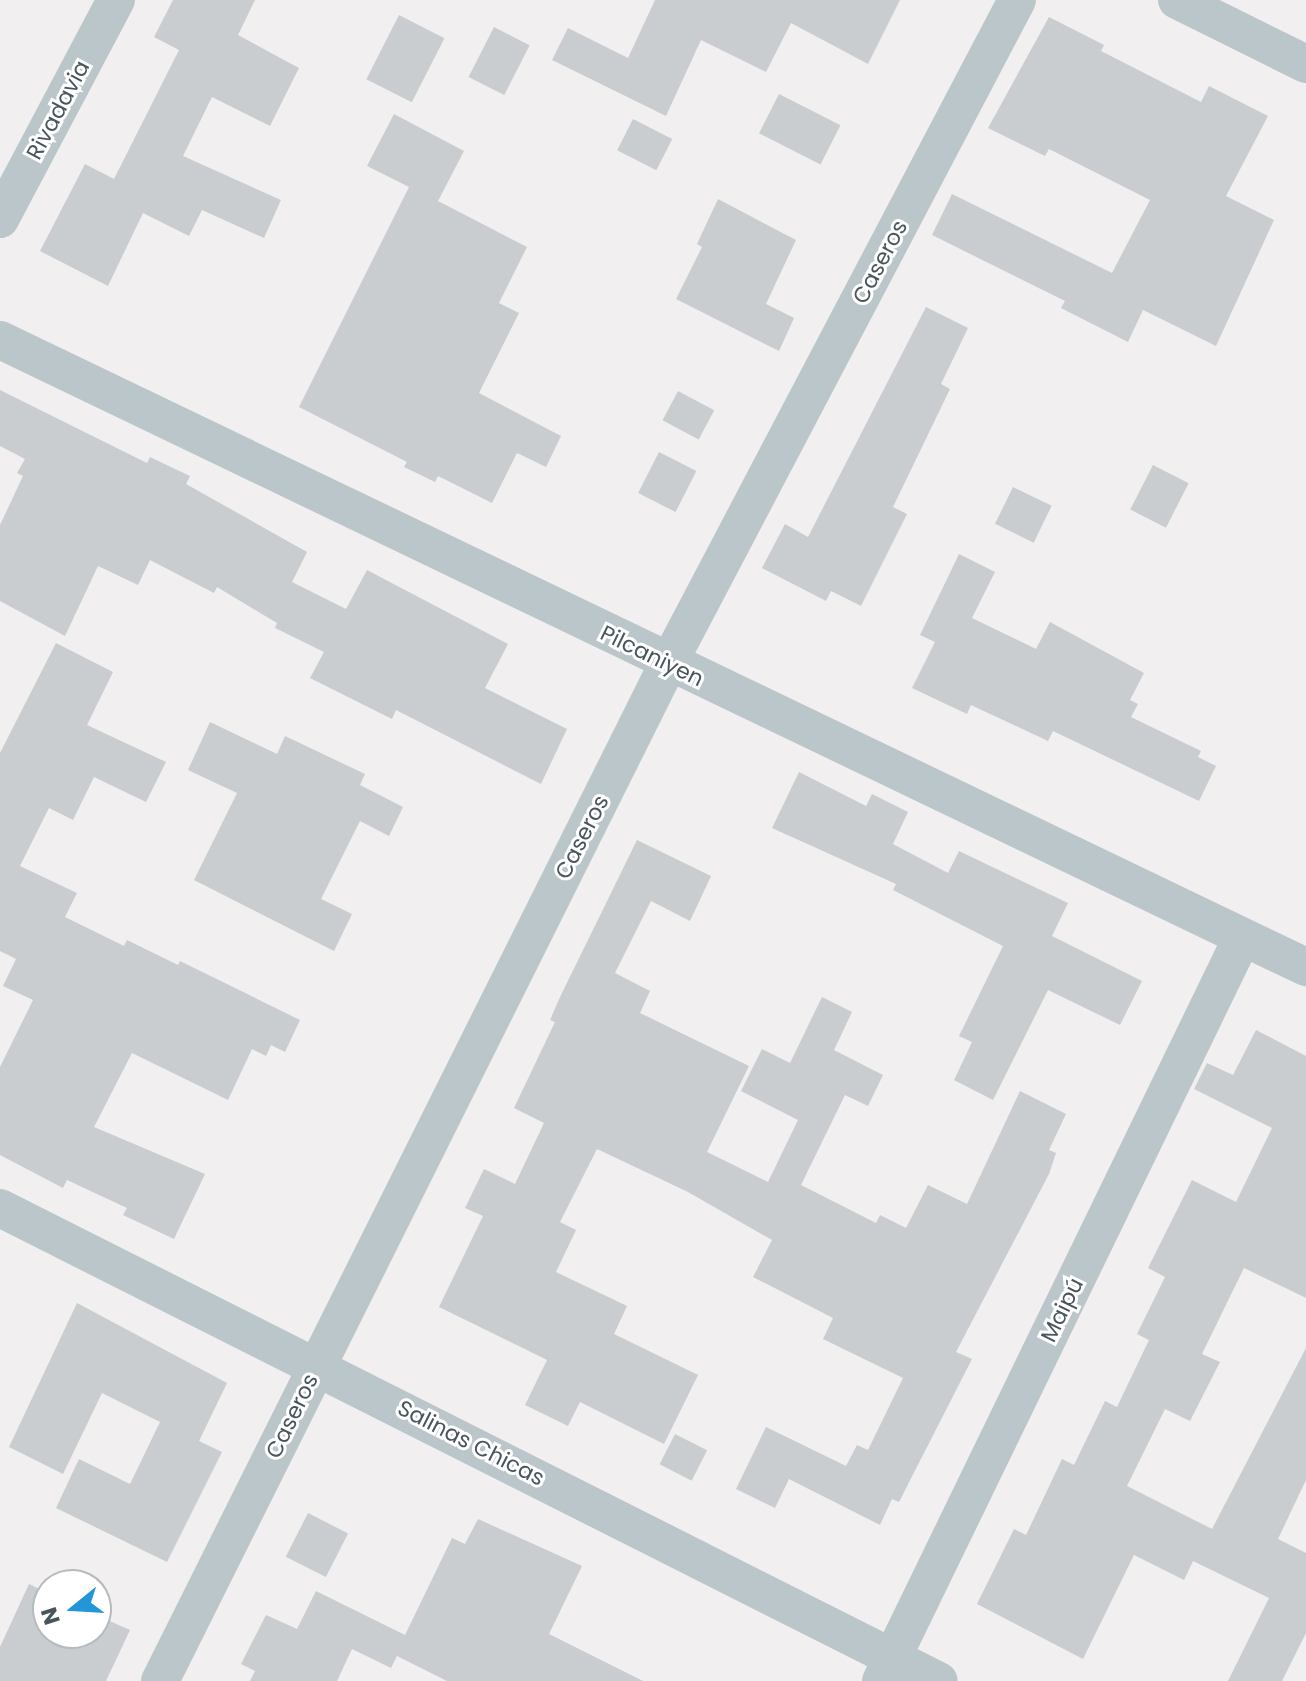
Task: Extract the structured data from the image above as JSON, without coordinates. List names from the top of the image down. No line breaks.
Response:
{"streets":{"street":["Rivadavia","Caseros","Pilcaniyen","Maipú","Salinas Chicas"]},"crossings":[["Caseros","Pilcaniyen"],["Caseros","Salinas Chicas"],["Pilcaniyen","Maipú"],["Maipú","Salinas Chicas"]],"north":"left"}
